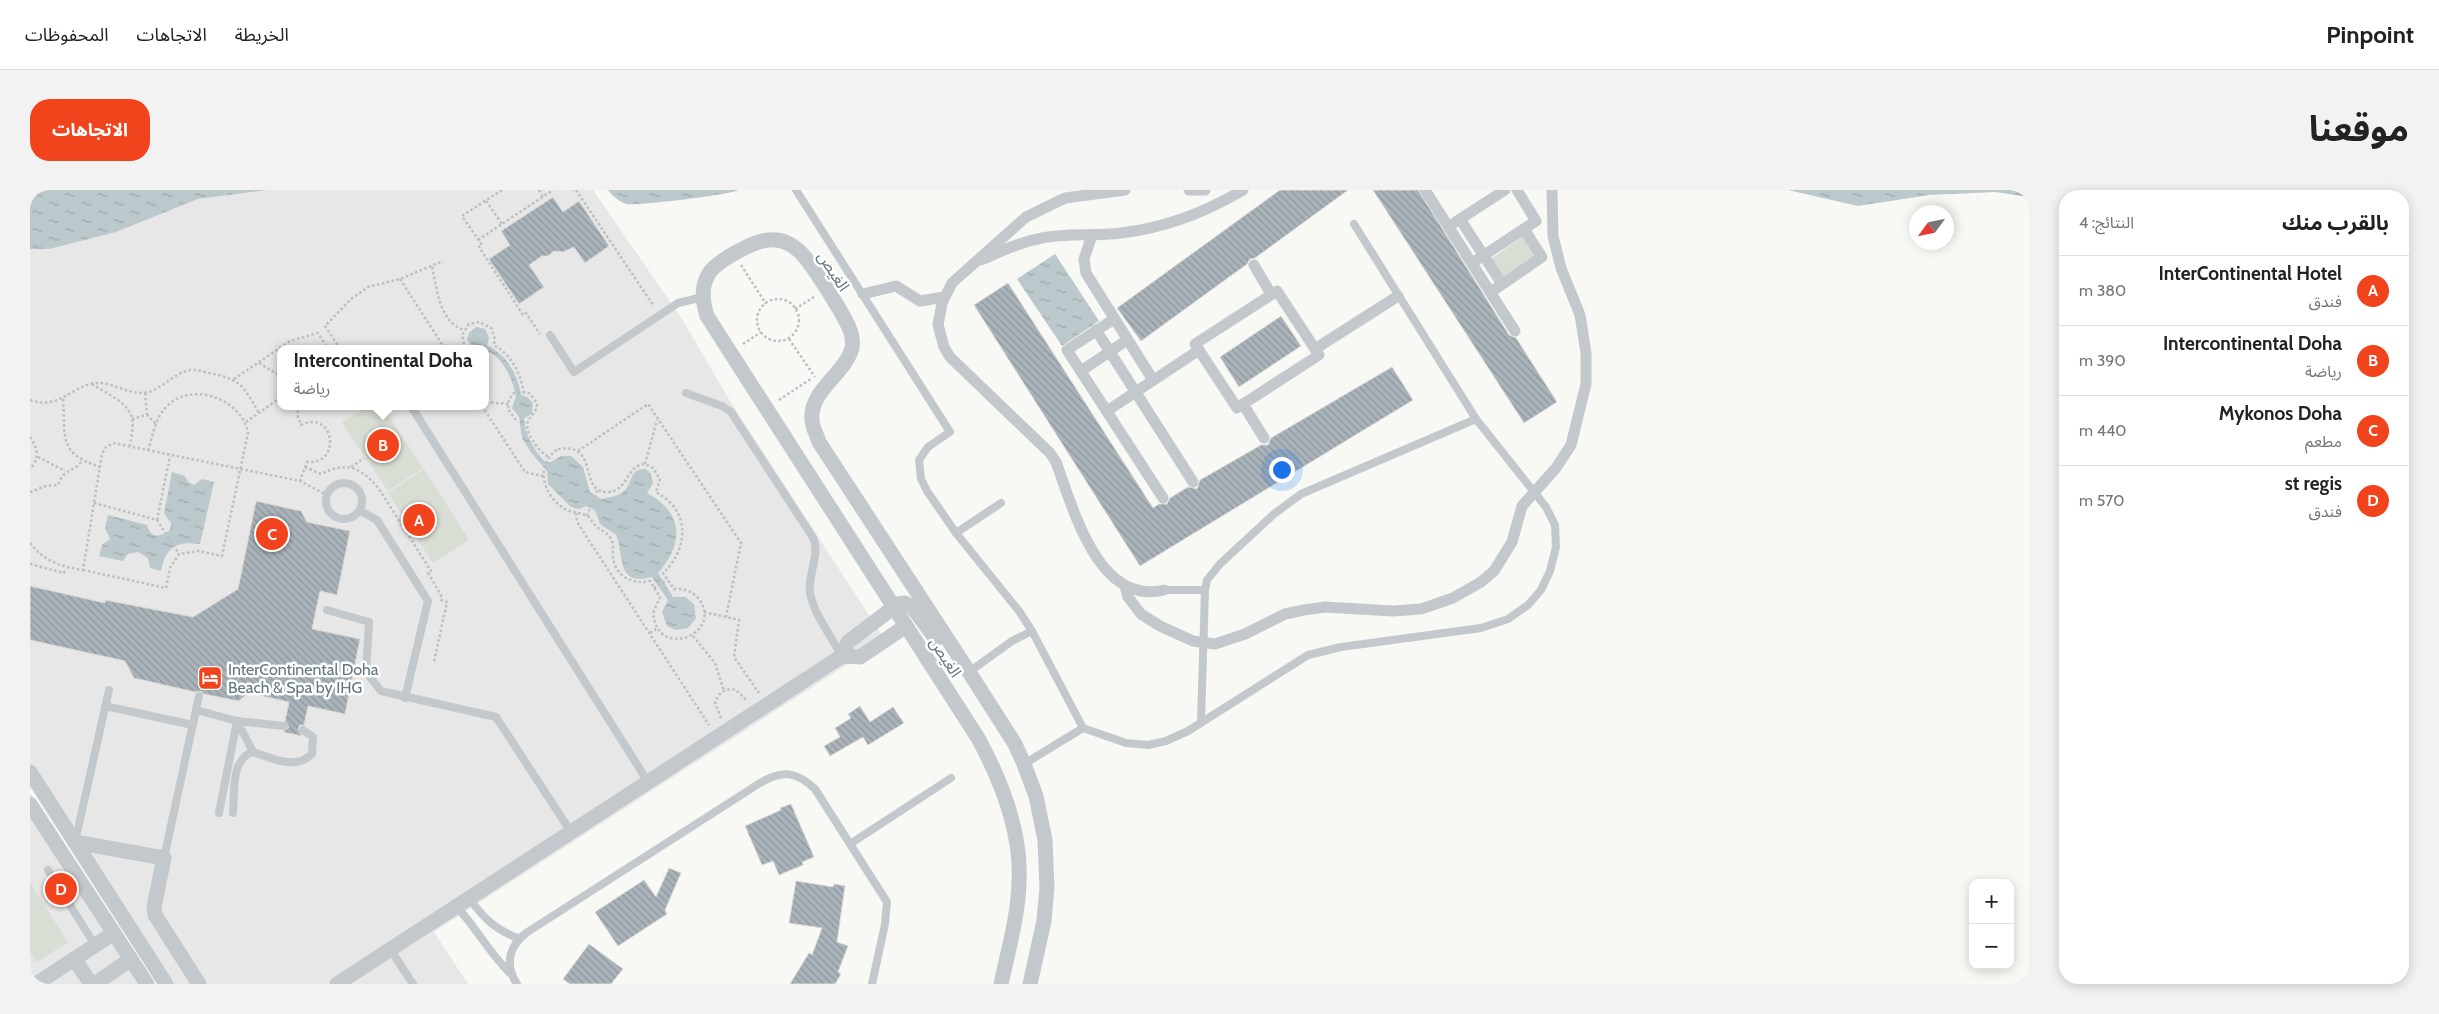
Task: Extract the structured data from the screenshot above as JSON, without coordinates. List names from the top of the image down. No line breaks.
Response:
{"streets":{"street":["الغيص"]},"places":{"hotel":["InterContinental Doha Beach & Spa by IHG"]},"north":"bottom left","page":{"header":"Pinpoint","nav":["الخريطة","الاتجاهات","المحفوظات"],"title":"موقعنا","buttons":"الاتجاهات","heading":["بالقرب منك","النتائج: 4"],"list":[{"mark":"A","name":"InterContinental Hotel","note":"فندق","value":"380 m"},{"mark":"B","name":"Intercontinental Doha","note":"رياضة","value":"390 m"},{"mark":"C","name":"Mykonos Doha","note":"مطعم","value":"440 m"},{"mark":"D","name":"st regis","note":"فندق","value":"570 m"}],"popup":["Intercontinental Doha","رياضة"],"pins":["B","A","C","D"],"map_buttons":["+","−"]}}
